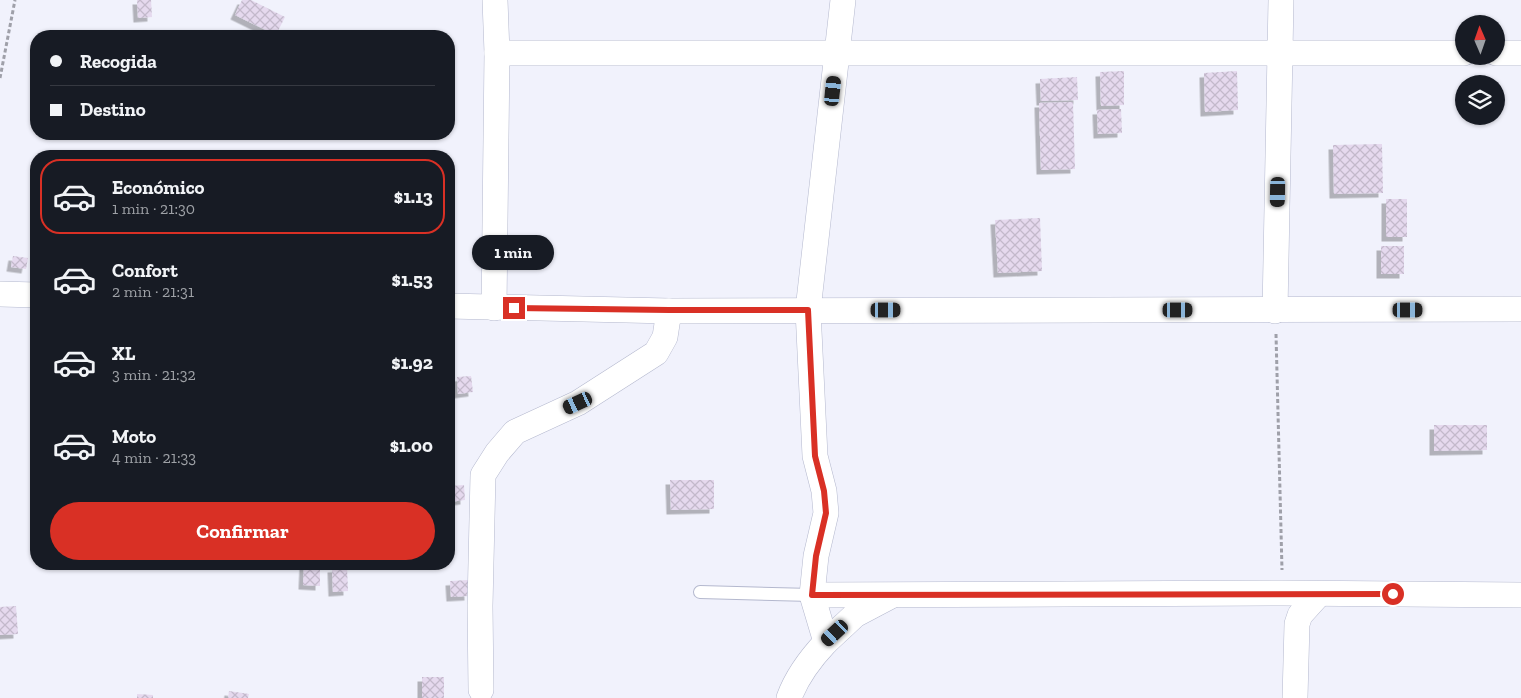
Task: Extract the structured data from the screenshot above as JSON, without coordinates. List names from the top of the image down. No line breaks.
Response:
{"north":"top","page":{"banner":["Recogida","Destino"],"list":[{"name":"Económico","note":"1 min · 21:30","value":"$1.13"},{"name":"Confort","note":"2 min · 21:31","value":"$1.53"},{"name":"XL","note":"3 min · 21:32","value":"$1.92"},{"name":"Moto","note":"4 min · 21:33","value":"$1.00"}],"bubble":"1 min","buttons":"Confirmar"}}
